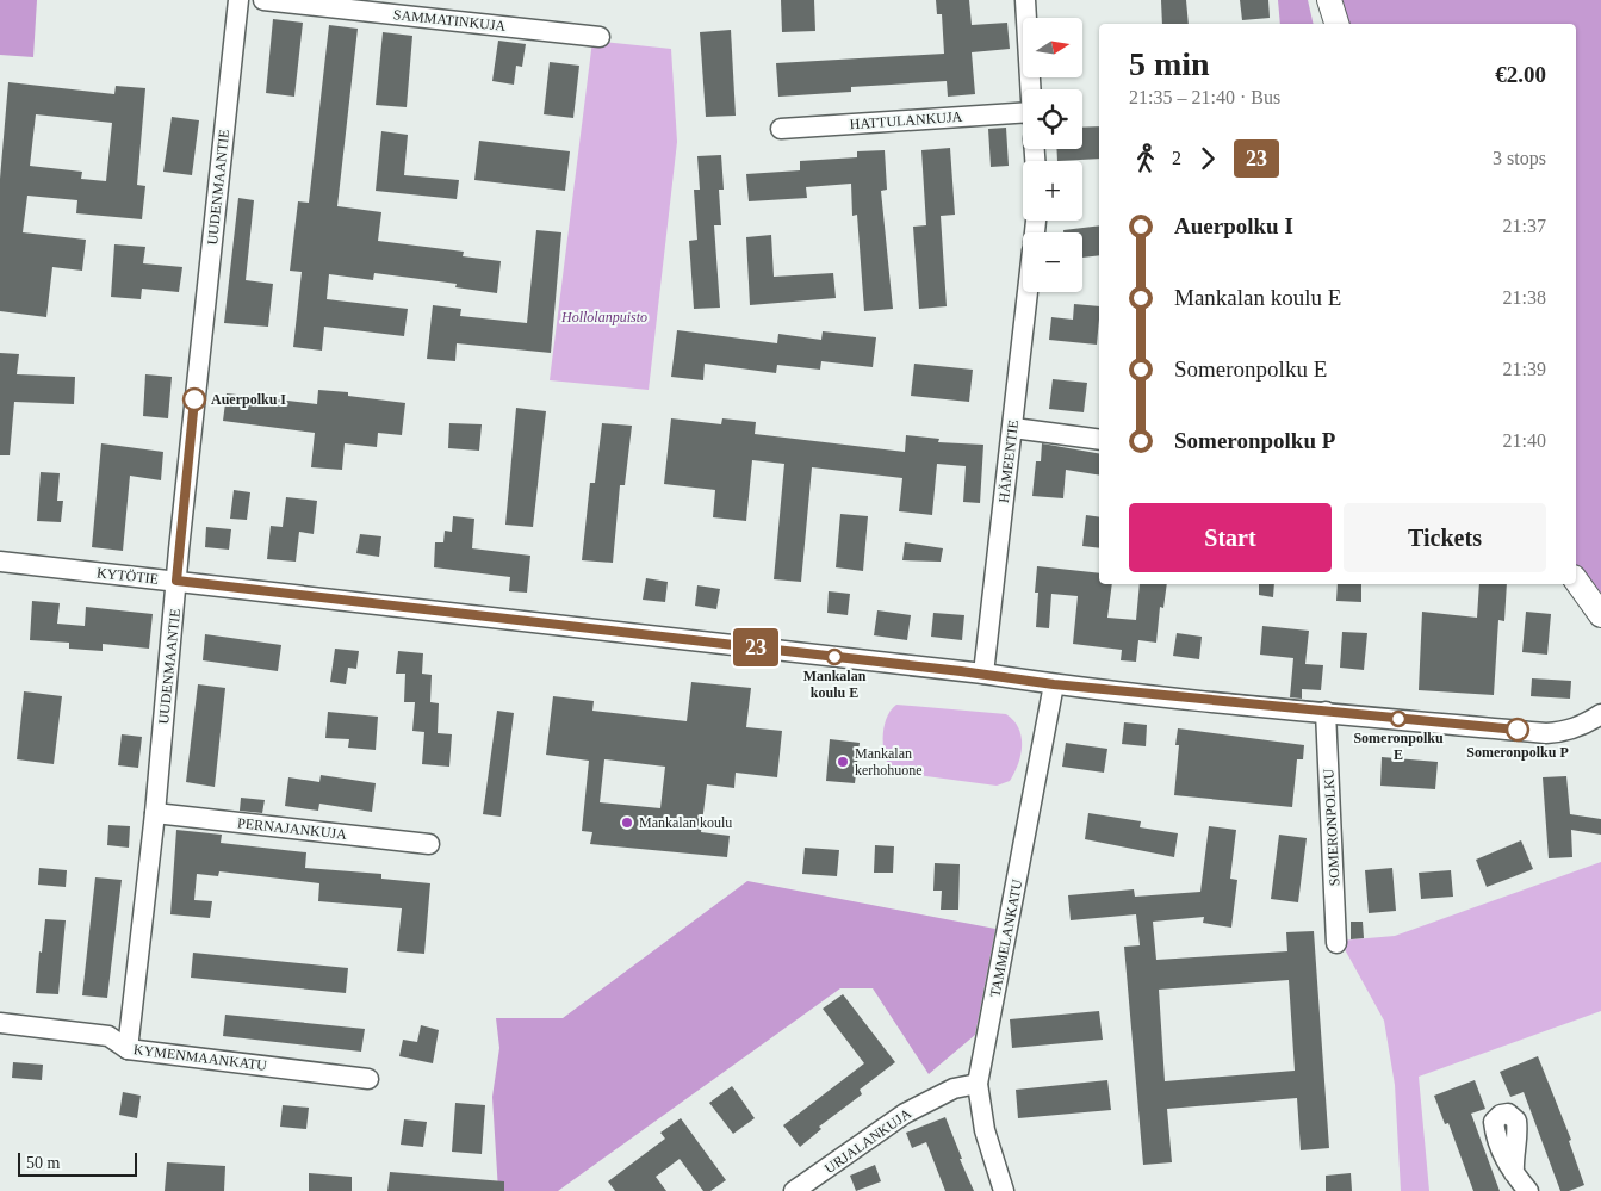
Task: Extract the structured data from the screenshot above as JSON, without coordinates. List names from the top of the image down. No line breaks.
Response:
{"streets":{"street":["SAMMATINKUJA","HATTULANKUJA","UUDENMAANTIE","HÄMEENTIE","KYTÖTIE","SOMERONPOLKU","PERNAJANKUJA","TAMMELANKATU","KYMENMAANKATU","URJALANKUJA"]},"crossings":[["UUDENMAANTIE","KYTÖTIE"],["UUDENMAANTIE","PERNAJANKUJA"],["UUDENMAANTIE","KYMENMAANKATU"],["HÄMEENTIE","KYTÖTIE"],["KYTÖTIE","SOMERONPOLKU"],["KYTÖTIE","TAMMELANKATU"],["TAMMELANKATU","URJALANKUJA"]],"parks":["Hollolanpuisto"],"places":["Auerpolku I","Mankalan koulu E","Someronpolku E","Someronpolku P","Mankalan kerhohuone","Mankalan koulu"],"lines":["bus line 23"],"scale_bar":"50 m","north":"right","page":{"on_map":"23","map_buttons":["+","−"],"heading":["5 min","21:35 – 21:40 · Bus","€2.00"],"legs":["2","23","3 stops"],"list":[{"name":"Auerpolku I","value":"21:37"},{"name":"Mankalan koulu E","value":"21:38"},{"name":"Someronpolku E","value":"21:39"},{"name":"Someronpolku P","value":"21:40"}],"buttons":["Start","Tickets"],"scale":"50 m"}}
